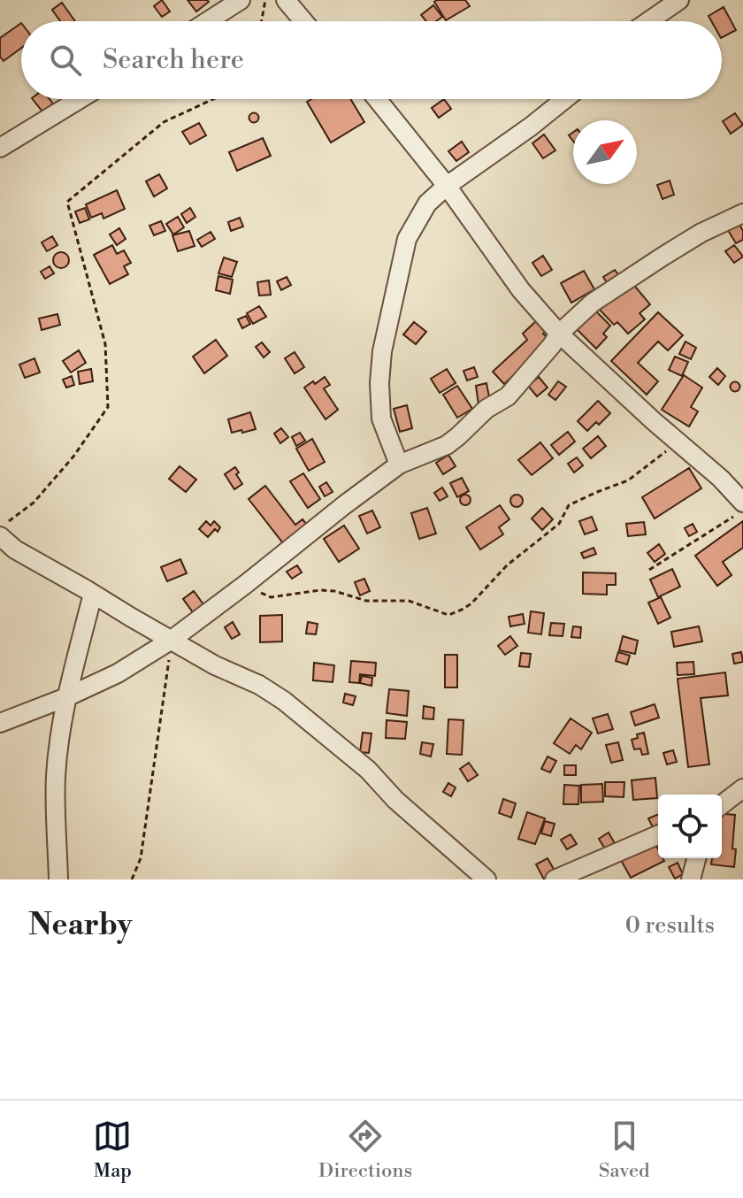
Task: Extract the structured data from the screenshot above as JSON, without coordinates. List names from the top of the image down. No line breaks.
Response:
{"north":"top right","page":{"search":"Search here","heading":["Nearby","0 results"],"nav":["Map","Directions","Saved"]}}
